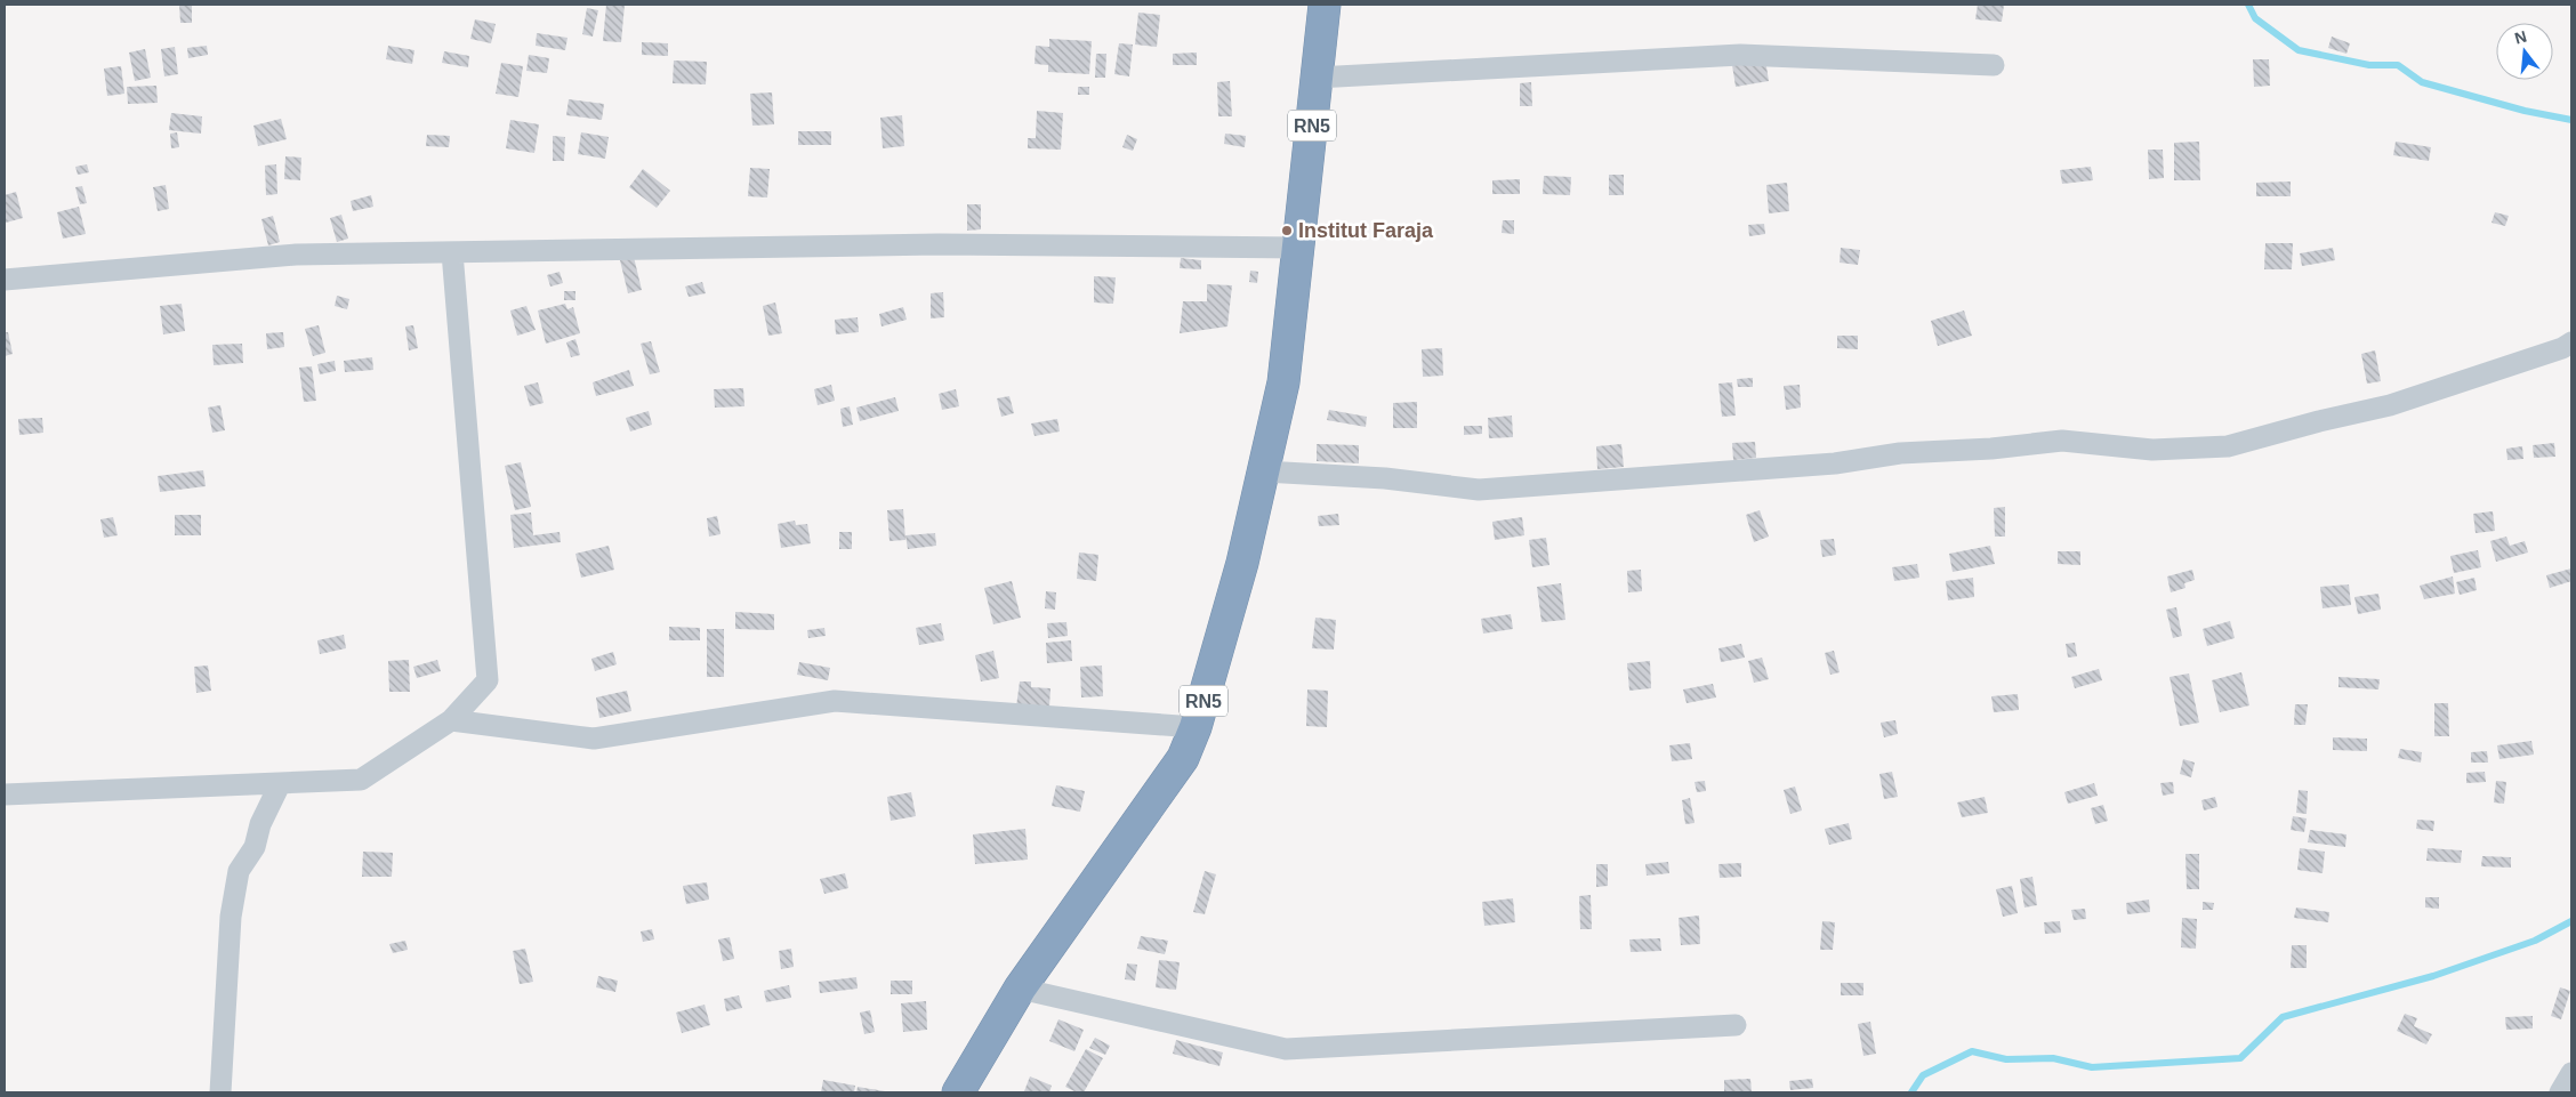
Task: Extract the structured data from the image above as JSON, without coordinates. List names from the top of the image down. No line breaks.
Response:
{"streets":{"highway":["RN5"]},"places":["Institut Faraja"],"north":"top"}
